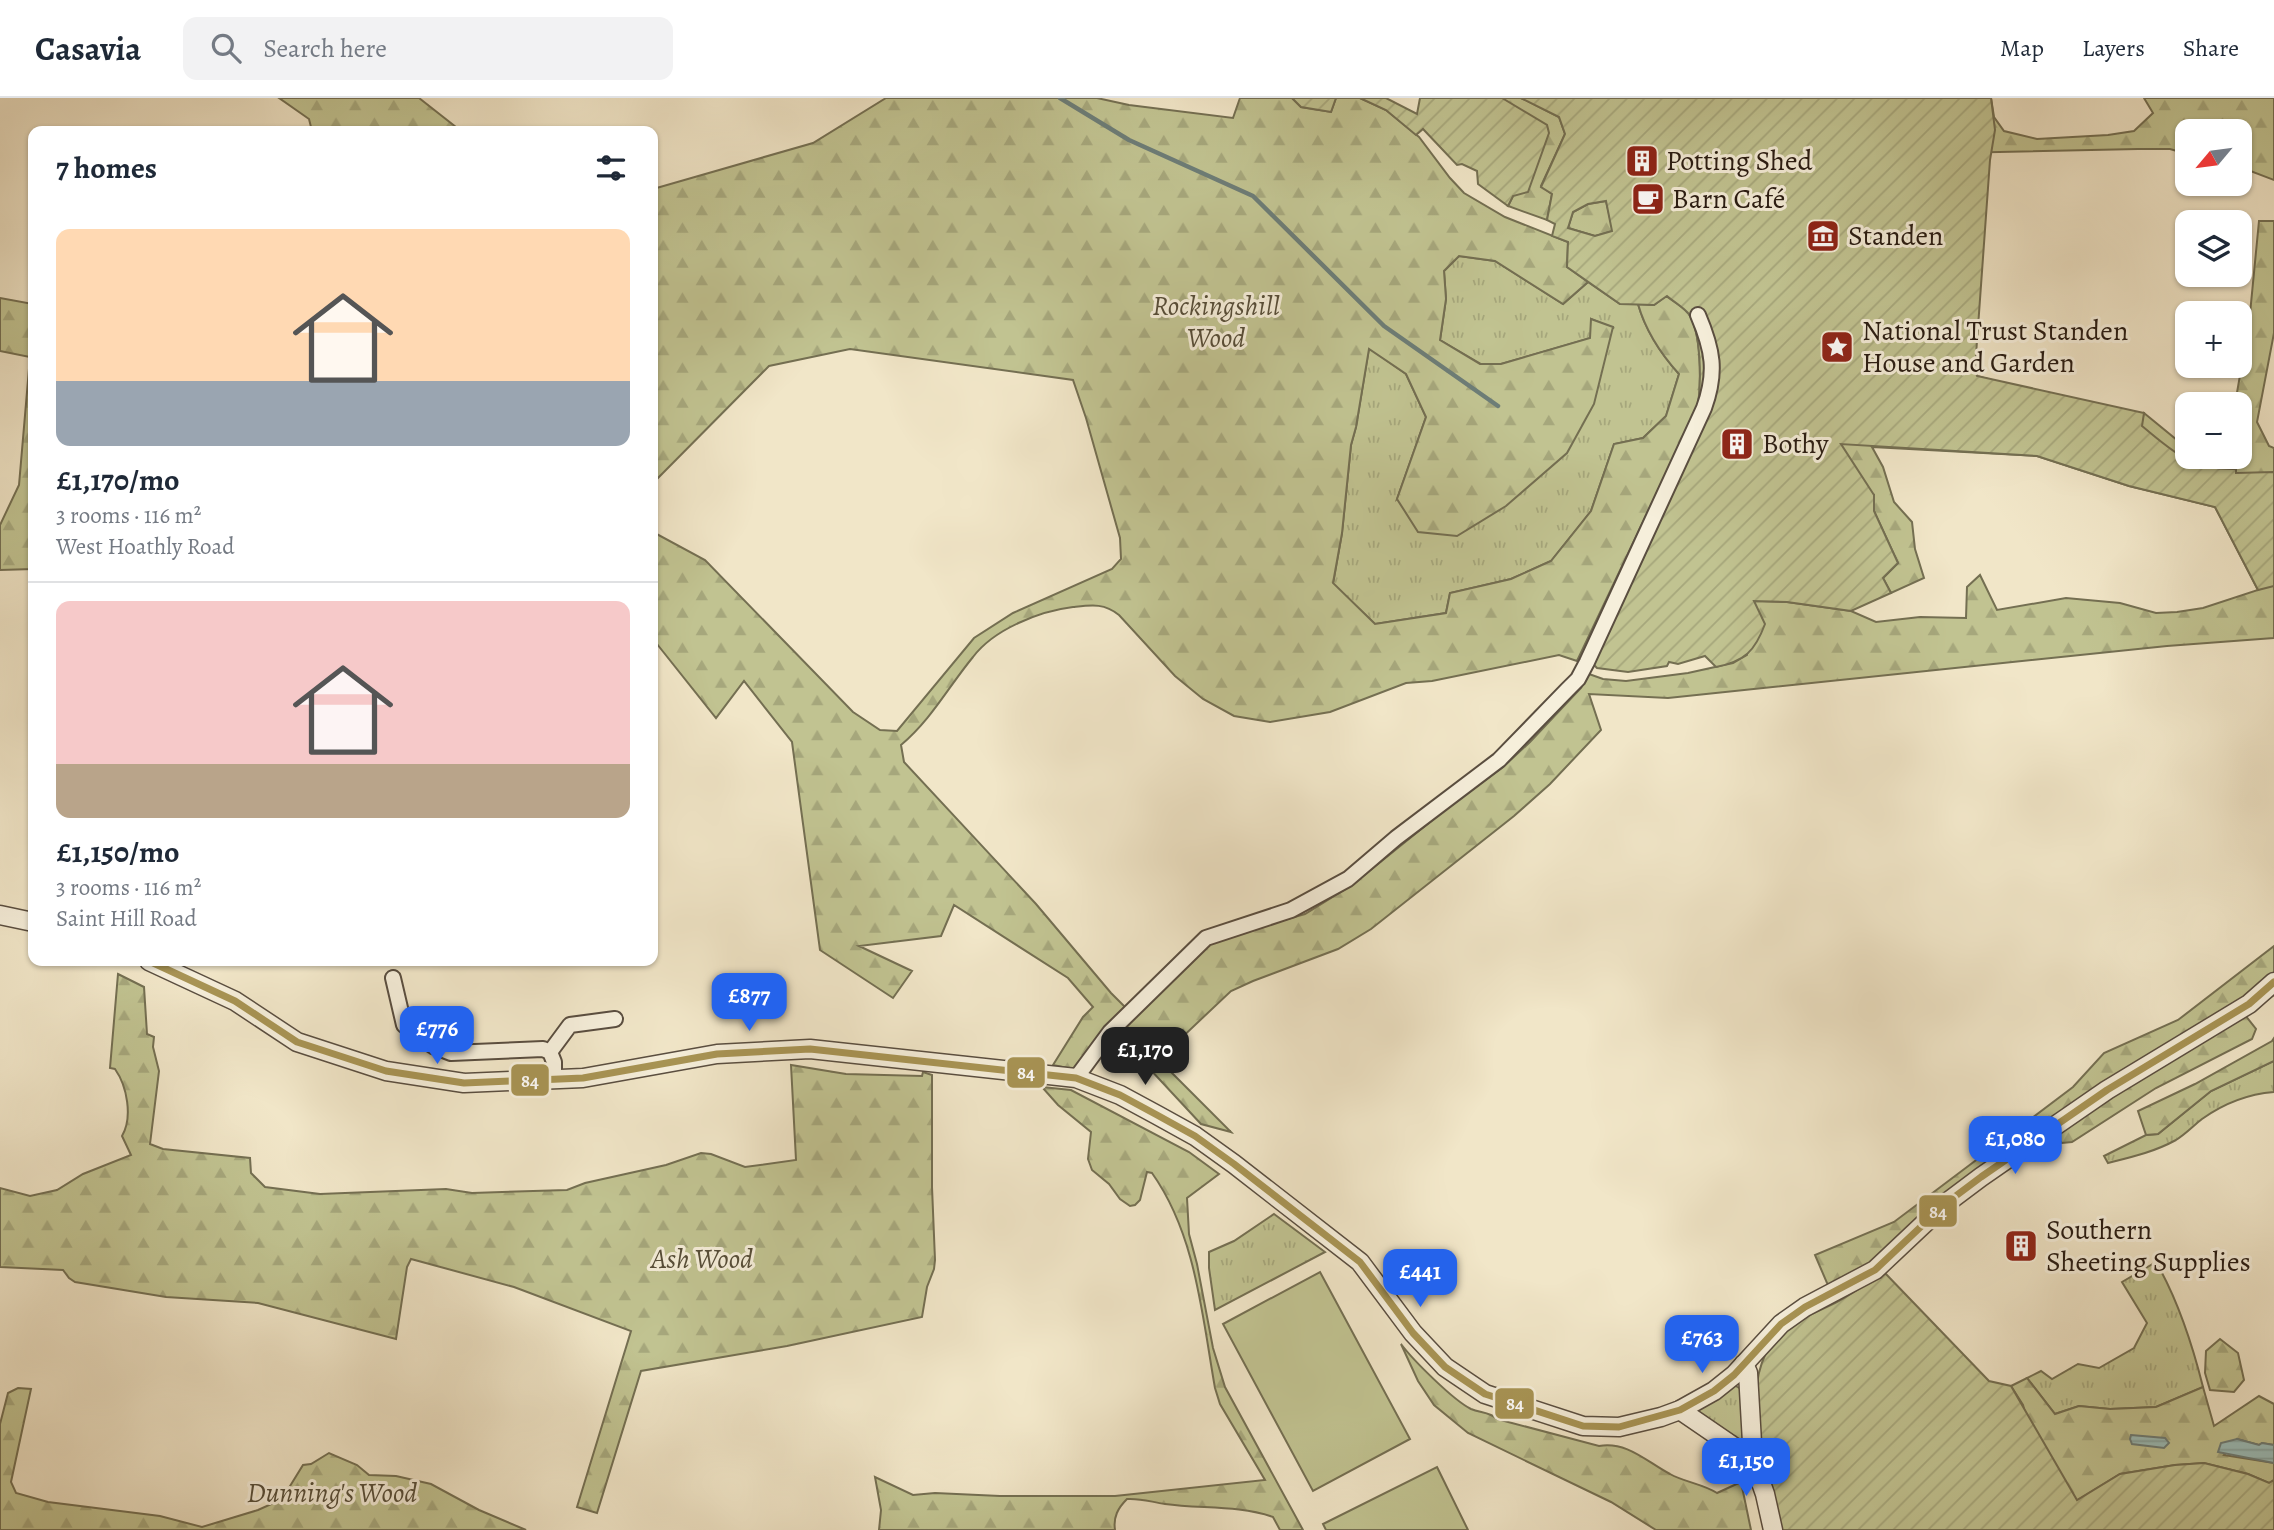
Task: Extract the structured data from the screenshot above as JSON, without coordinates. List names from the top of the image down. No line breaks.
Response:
{"parks":["Rockingshill Wood","Ash Wood","Dunning's Wood"],"places":{"building":["Potting Shed","Bothy","Southern Sheeting Supplies"],"cafe":["Barn Café"],"museum":["Standen"],"place":["National Trust Standen House and Garden"]},"lines":["transit line 84"],"north":"bottom left","page":{"header":"Casavia","search":"Search here","nav":["Map","Layers","Share"],"map_buttons":["+","−"],"heading":"7 homes","list":[{"name":"£1,170/mo","note":"3 rooms · 116 m² · West Hoathly Road"},{"name":"£1,150/mo","note":"3 rooms · 116 m² · Saint Hill Road"}],"price":["£877","£776","£1,170","£1,080","£441","£763","£1,150"]}}
